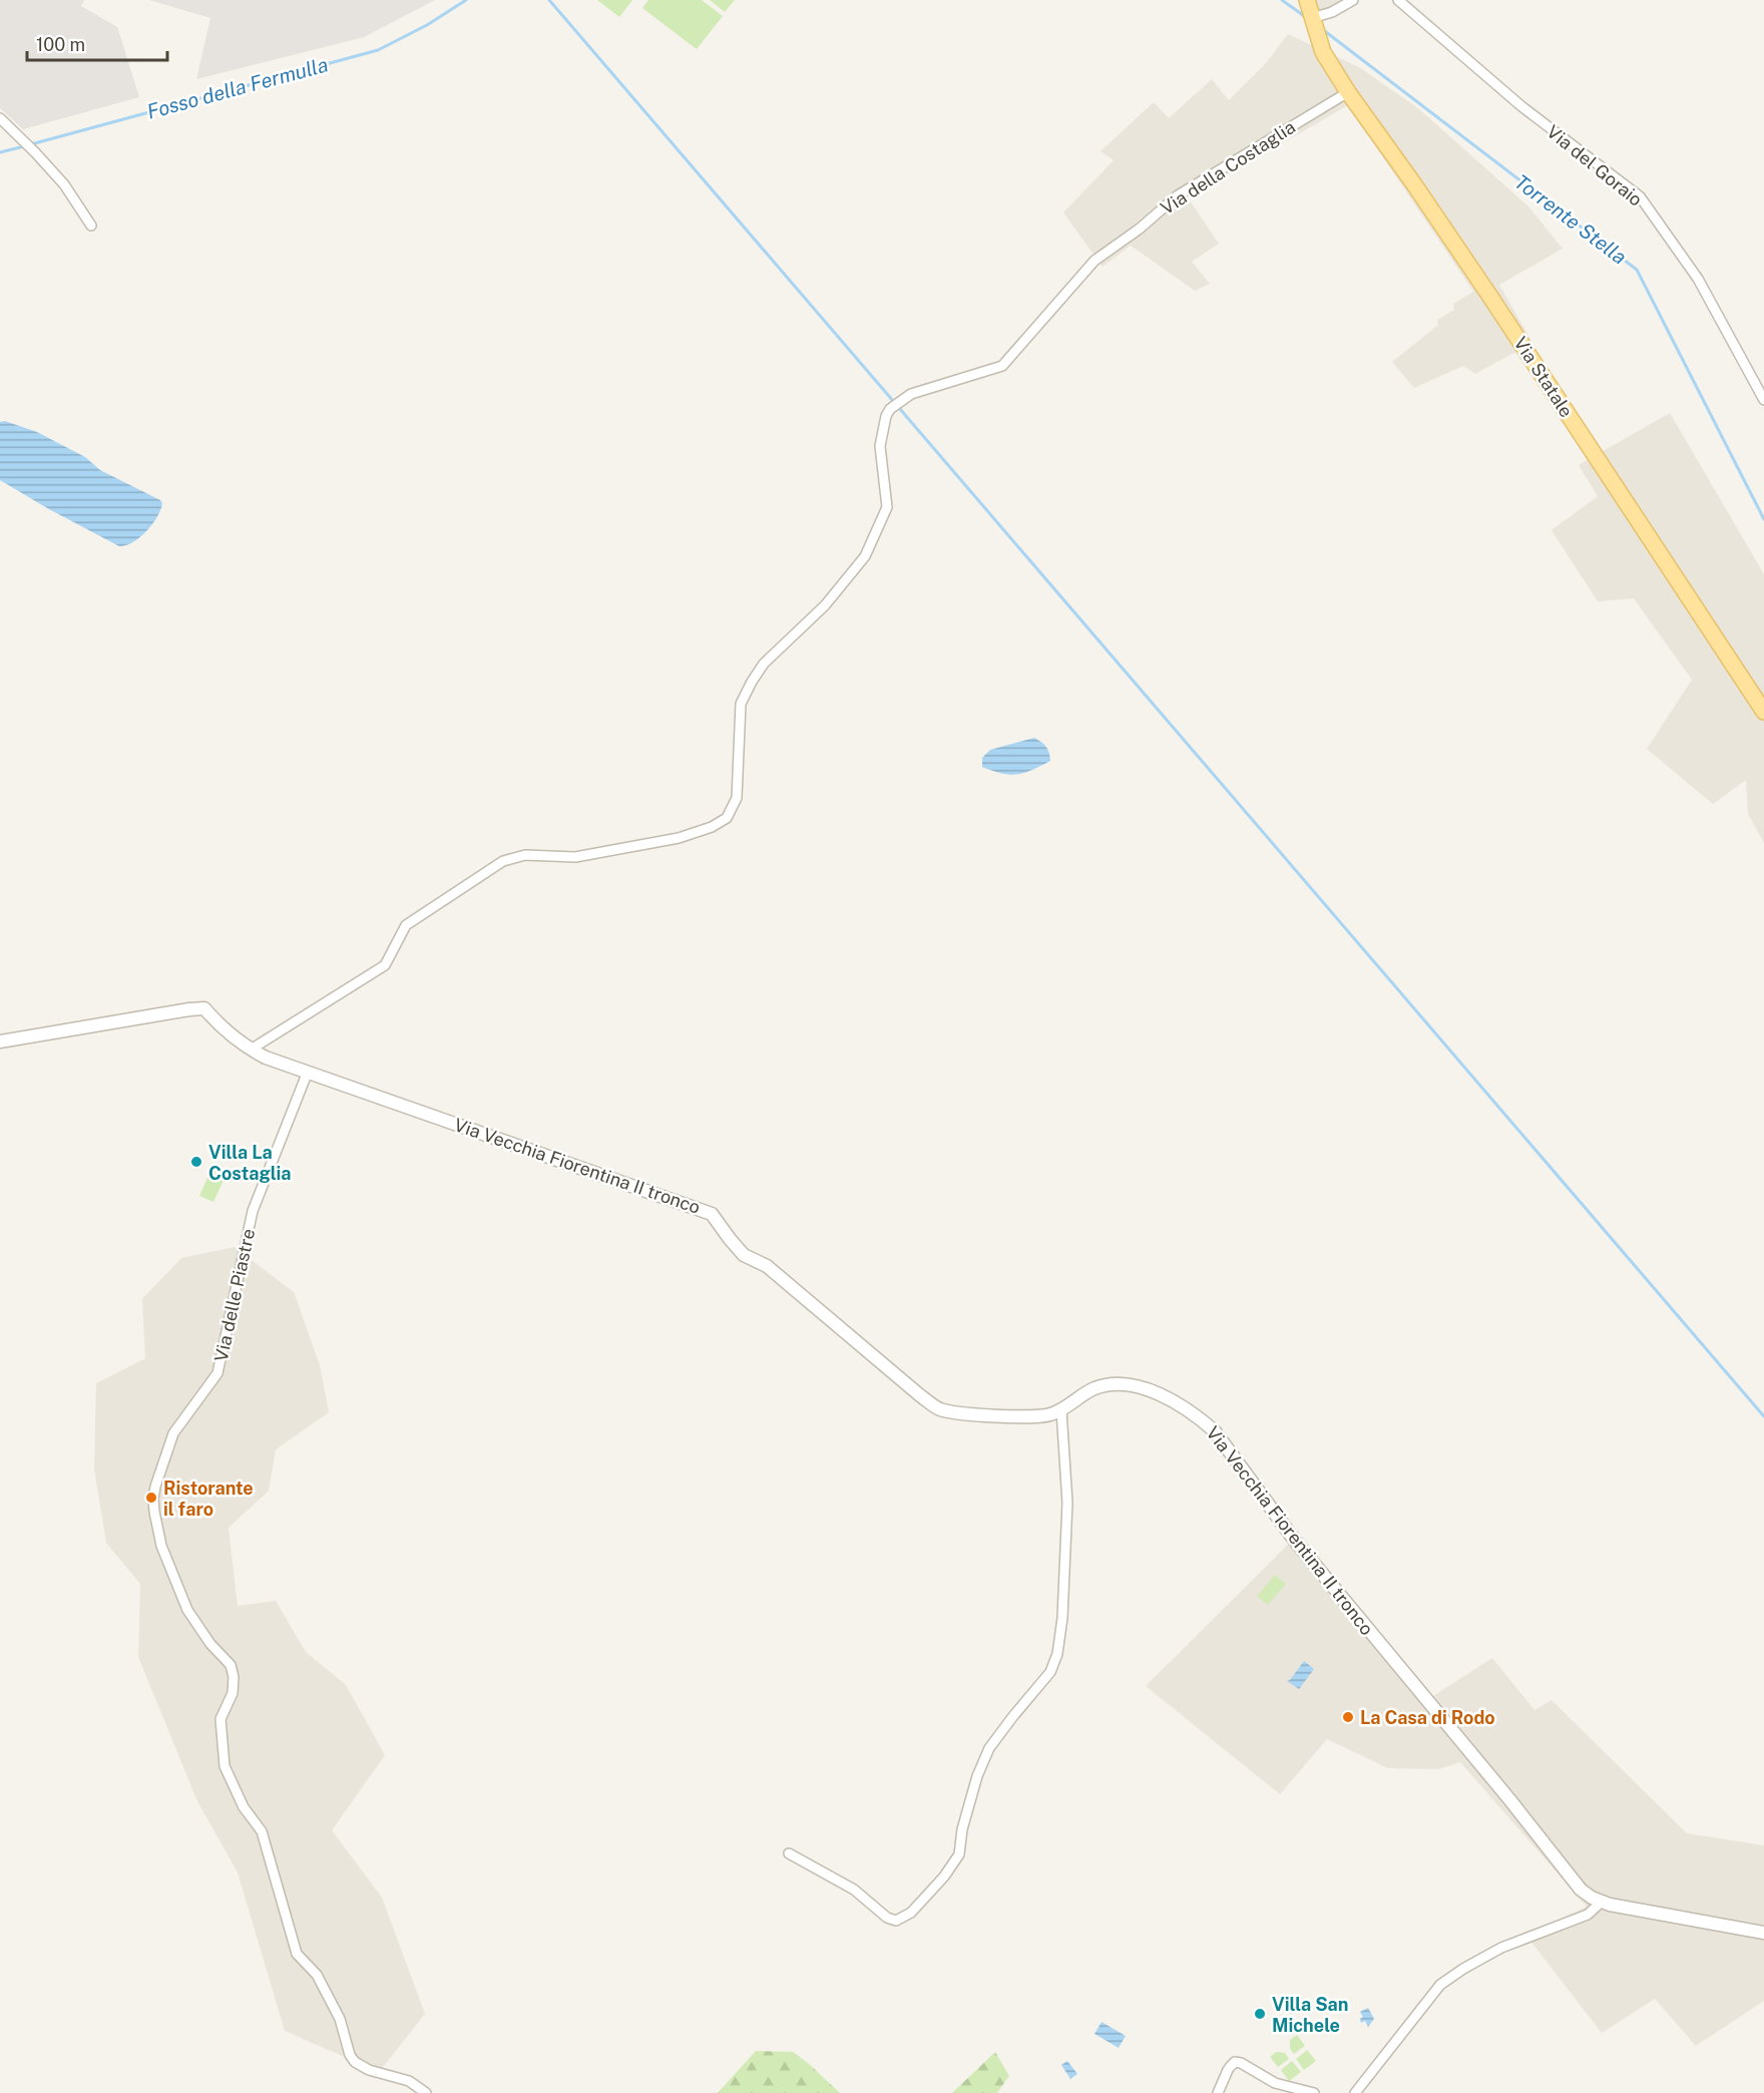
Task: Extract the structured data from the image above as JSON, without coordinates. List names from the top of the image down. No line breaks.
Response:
{"streets":{"main road":["Via Statale"],"street":["Via del Goraio","Via della Costaglia","Via Vecchia Fiorentina II tronco","Via delle Piastre"]},"crossings":[["Via della Costaglia","Via Statale"],["Via della Costaglia","Via Vecchia Fiorentina II tronco"],["Via Vecchia Fiorentina II tronco","Via delle Piastre"]],"water":["Fosso della Fermulla","Torrente Stella"],"places":["Villa La Costaglia","Ristorante il faro","La Casa di Rodo","Villa San Michele"],"scale_bar":"100 m"}
